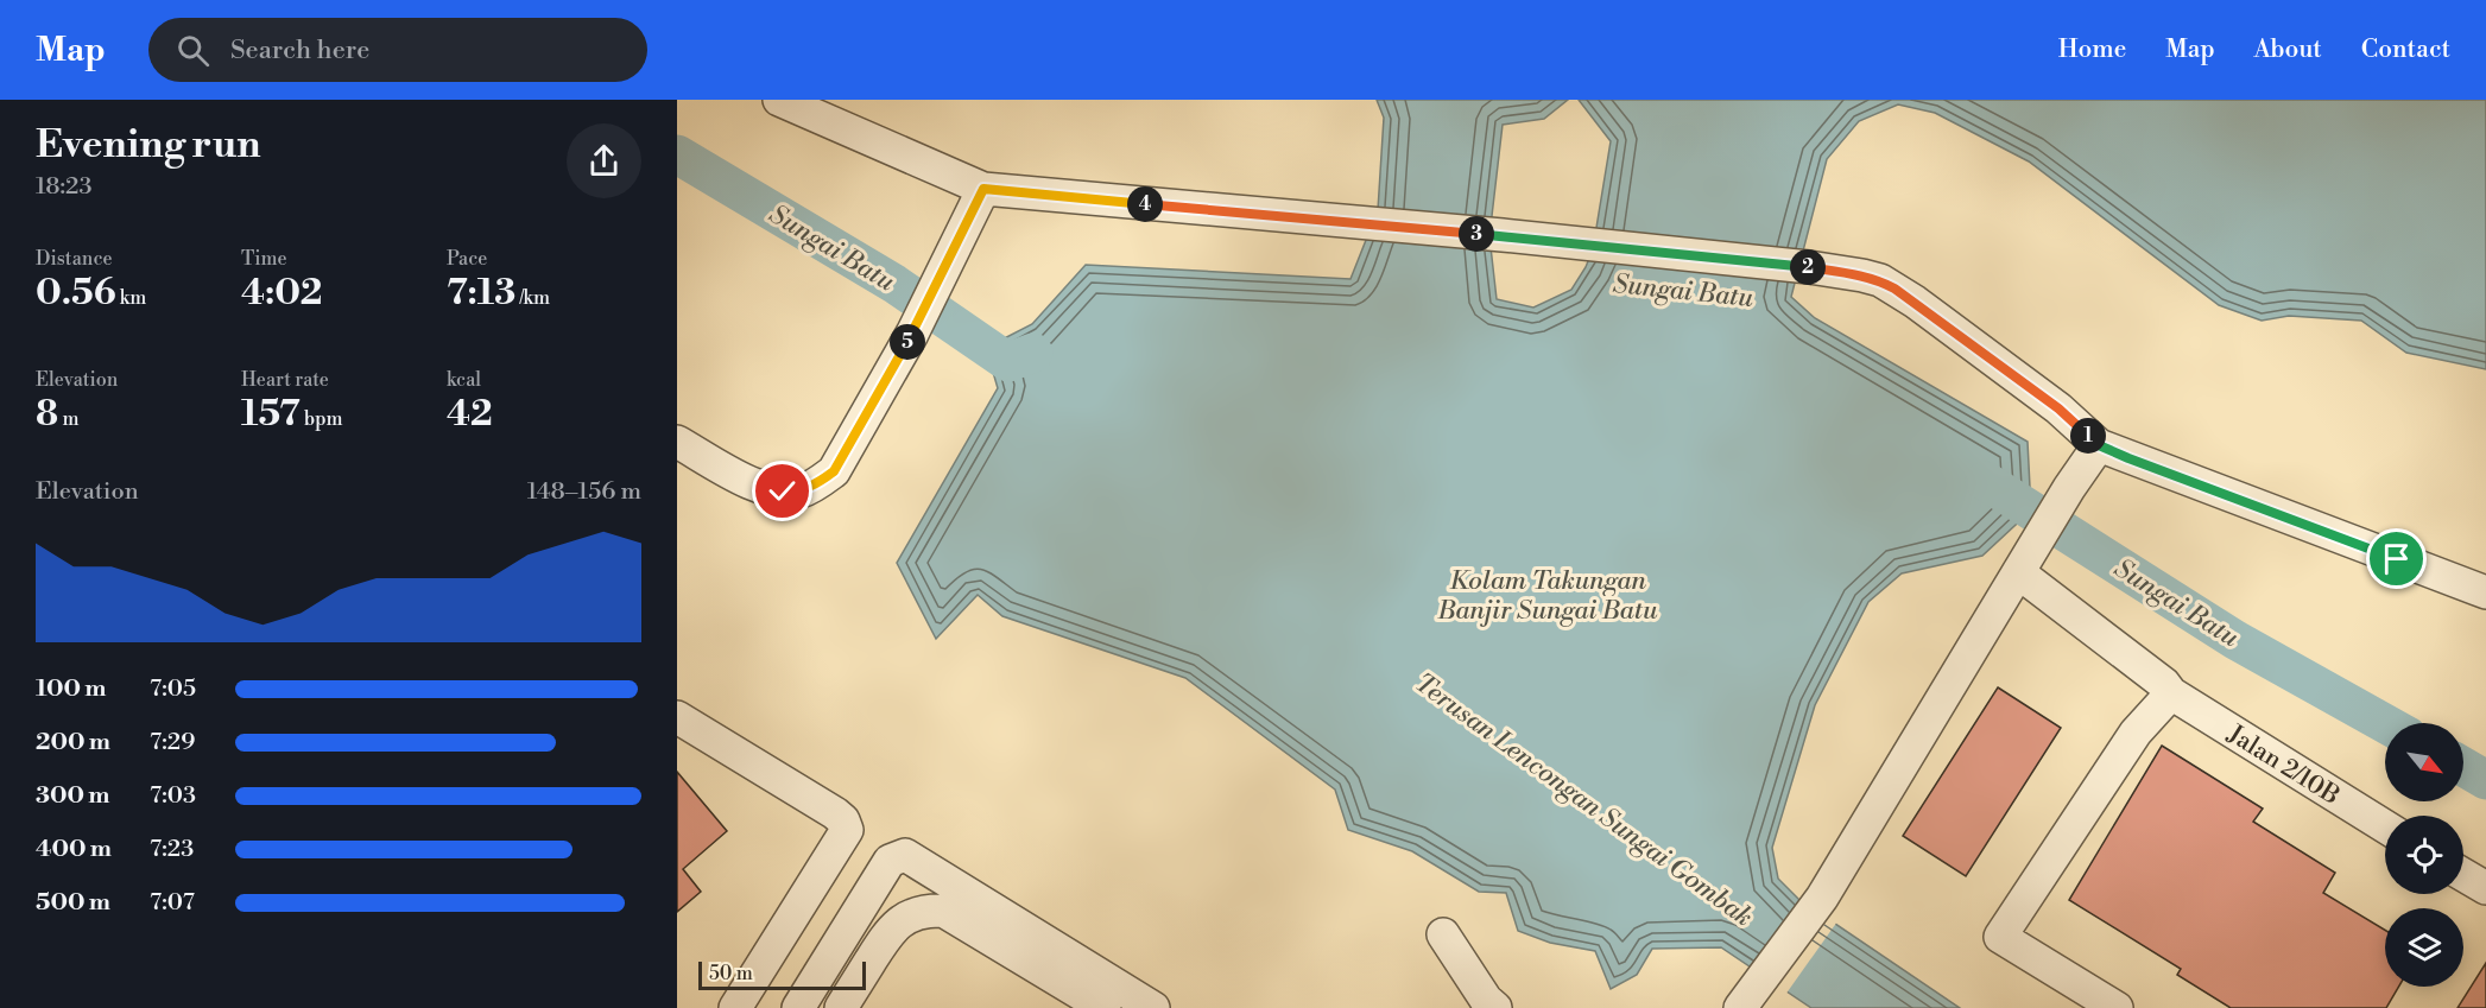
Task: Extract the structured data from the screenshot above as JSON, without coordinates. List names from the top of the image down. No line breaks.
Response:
{"streets":{"street":["Jalan 2/10B"]},"water":["Sungai Batu","Kolam Takungan Banjir Sungai Batu","Terusan Lencongan Sungai Gombak"],"scale_bar":"50 m","north":"bottom right","page":{"header":"Map","search":"Search here","nav":["Home","Map","About","Contact"],"heading":["Evening run","18:23"],"pins":["4","3","2","5","1"],"stats":[["Distance","0.56 km"],["Time","4:02"],["Pace","7:13 /km"],["Elevation","8 m"],["Heart rate","157 bpm"],["kcal","42"]],"chart":["Elevation","148–156 m"],"list":[{"name":"100 m","note":"7:05"},{"name":"200 m","note":"7:29"},{"name":"300 m","note":"7:03"},{"name":"400 m","note":"7:23"},{"name":"500 m","note":"7:07"}],"scale":"50 m"}}
